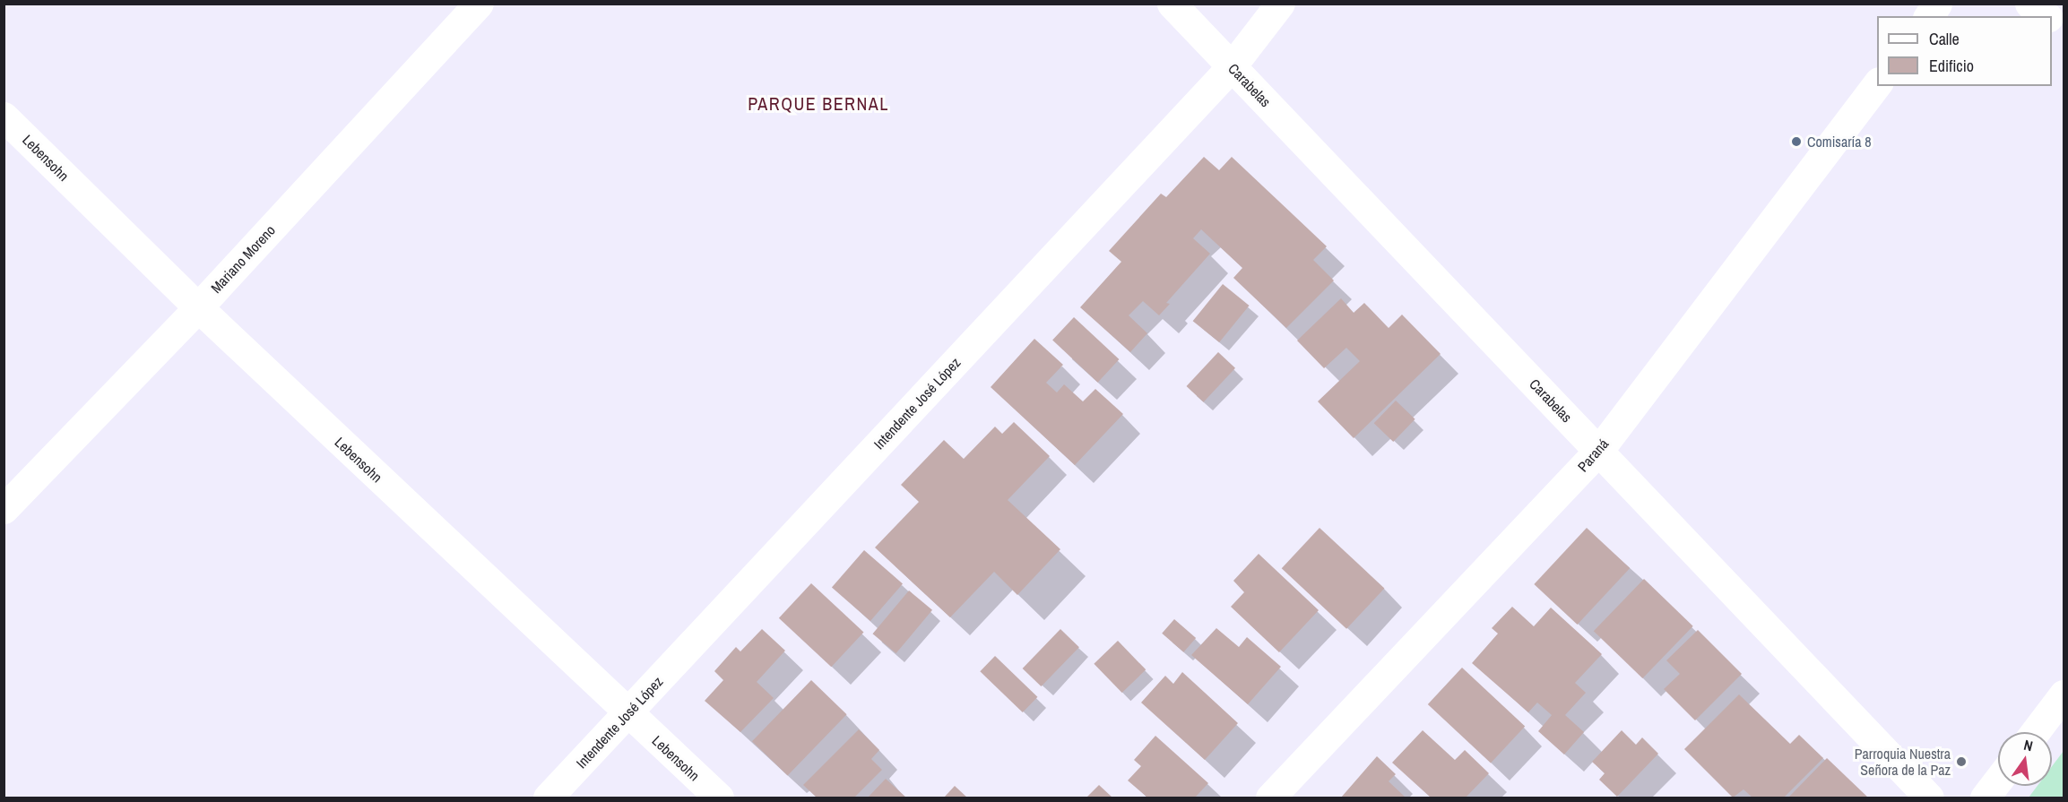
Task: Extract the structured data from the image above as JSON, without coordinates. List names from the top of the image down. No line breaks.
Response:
{"streets":{"street":["Carabelas","Lebensohn","Mariano Moreno","Intendente José López","Paraná"]},"crossings":[["Carabelas","Intendente José López"],["Carabelas","Paraná"],["Lebensohn","Mariano Moreno"],["Lebensohn","Intendente José López"]],"districts":["PARQUE BERNAL"],"places":["Comisaría 8","Parroquia Nuestra Señora de la Paz"],"legend":["Calle","Edificio"],"north":"top"}
